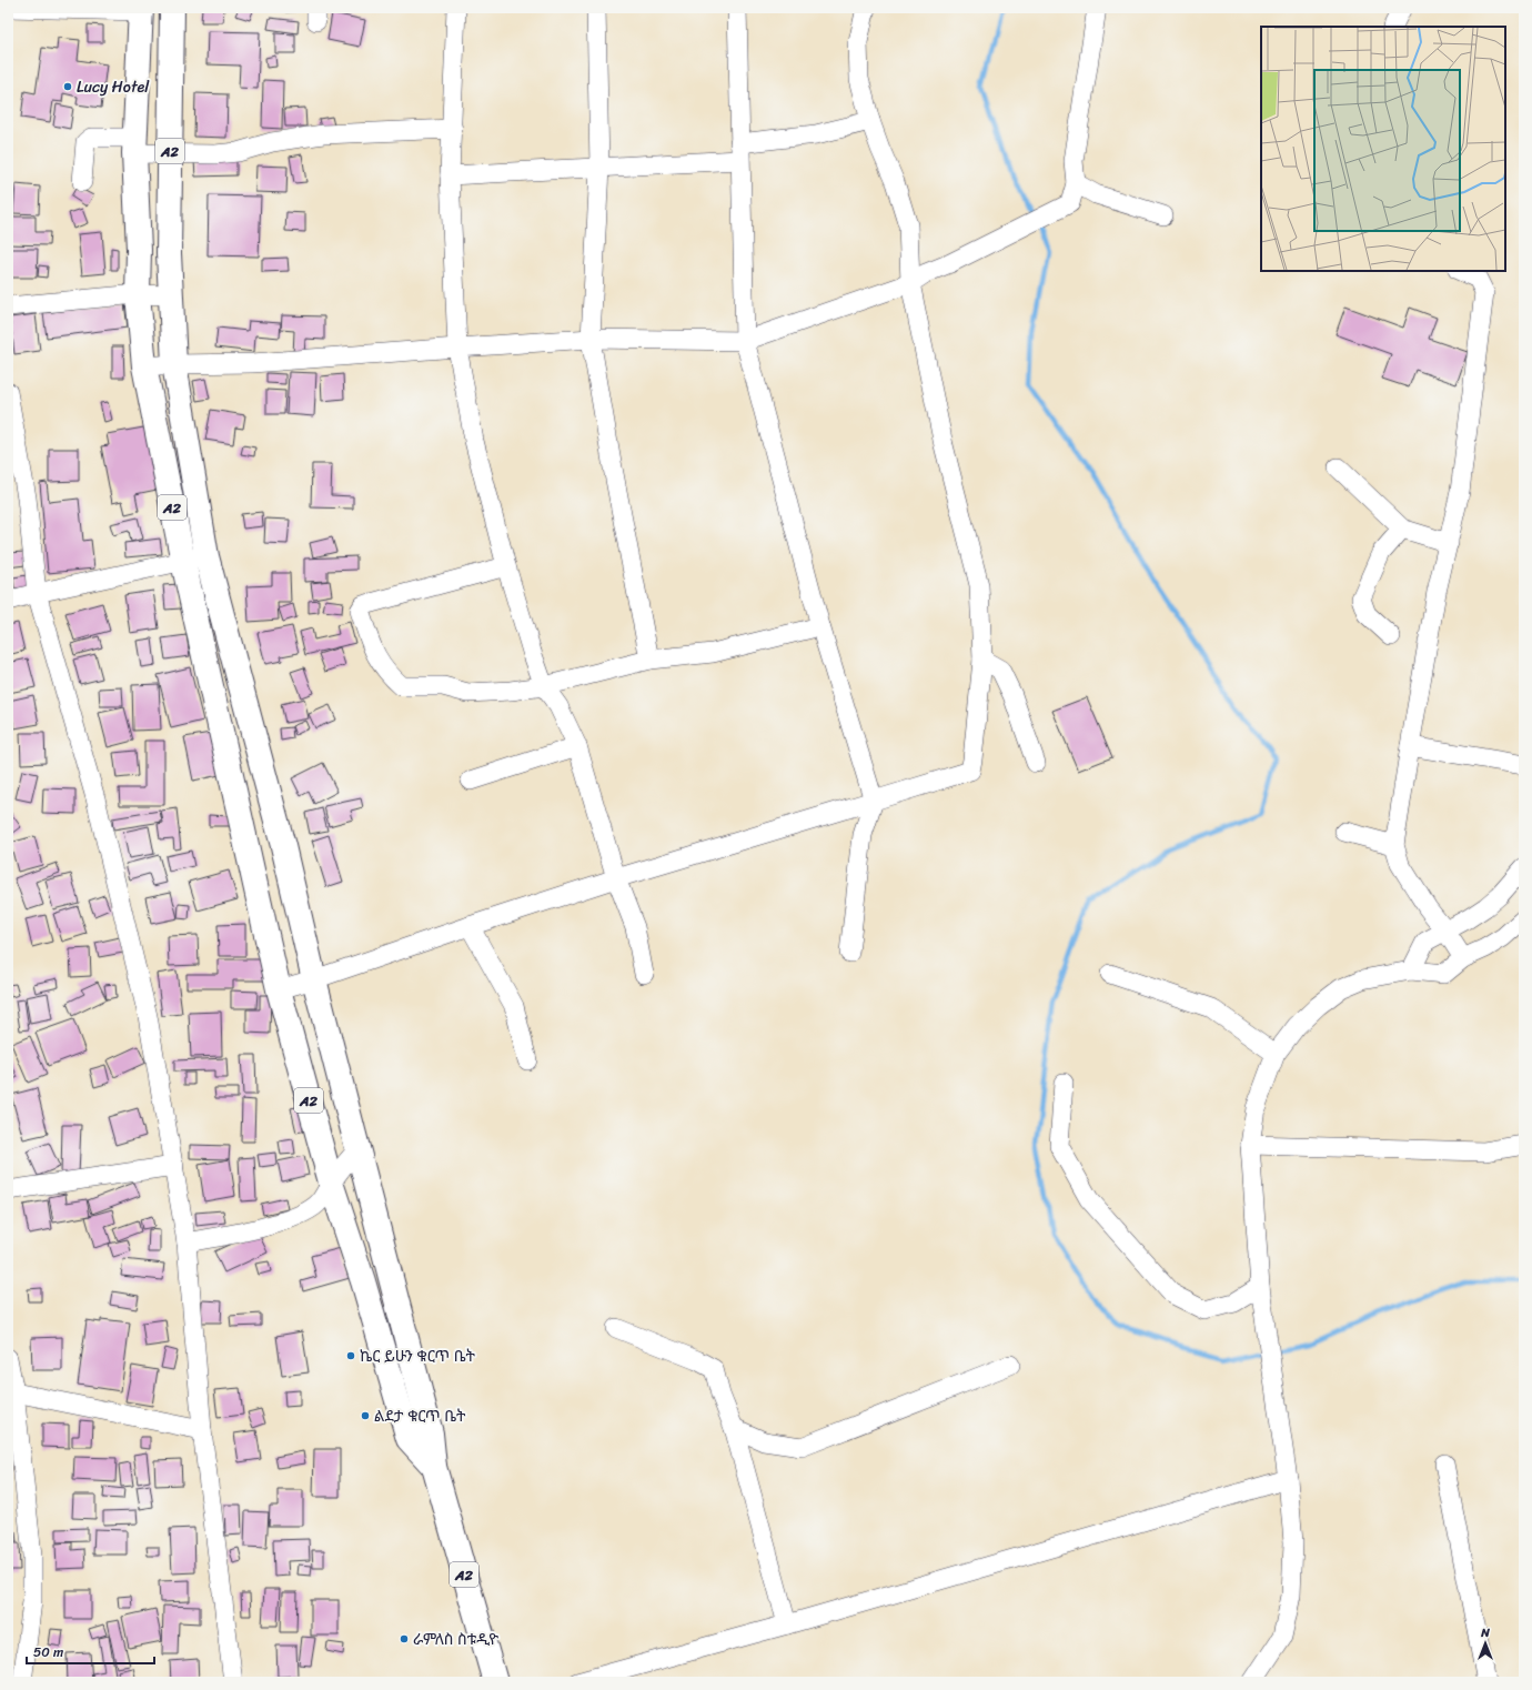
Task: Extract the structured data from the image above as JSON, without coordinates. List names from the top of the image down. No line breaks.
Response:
{"streets":{"highway":["A2"]},"places":["Lucy Hotel","ኬር ይሁን ቁርጥ ቤት","ልደታ ቁርጥ ቤት","ራምለስ ስቱዲዮ"],"scale_bar":"50 m","north":"top"}
